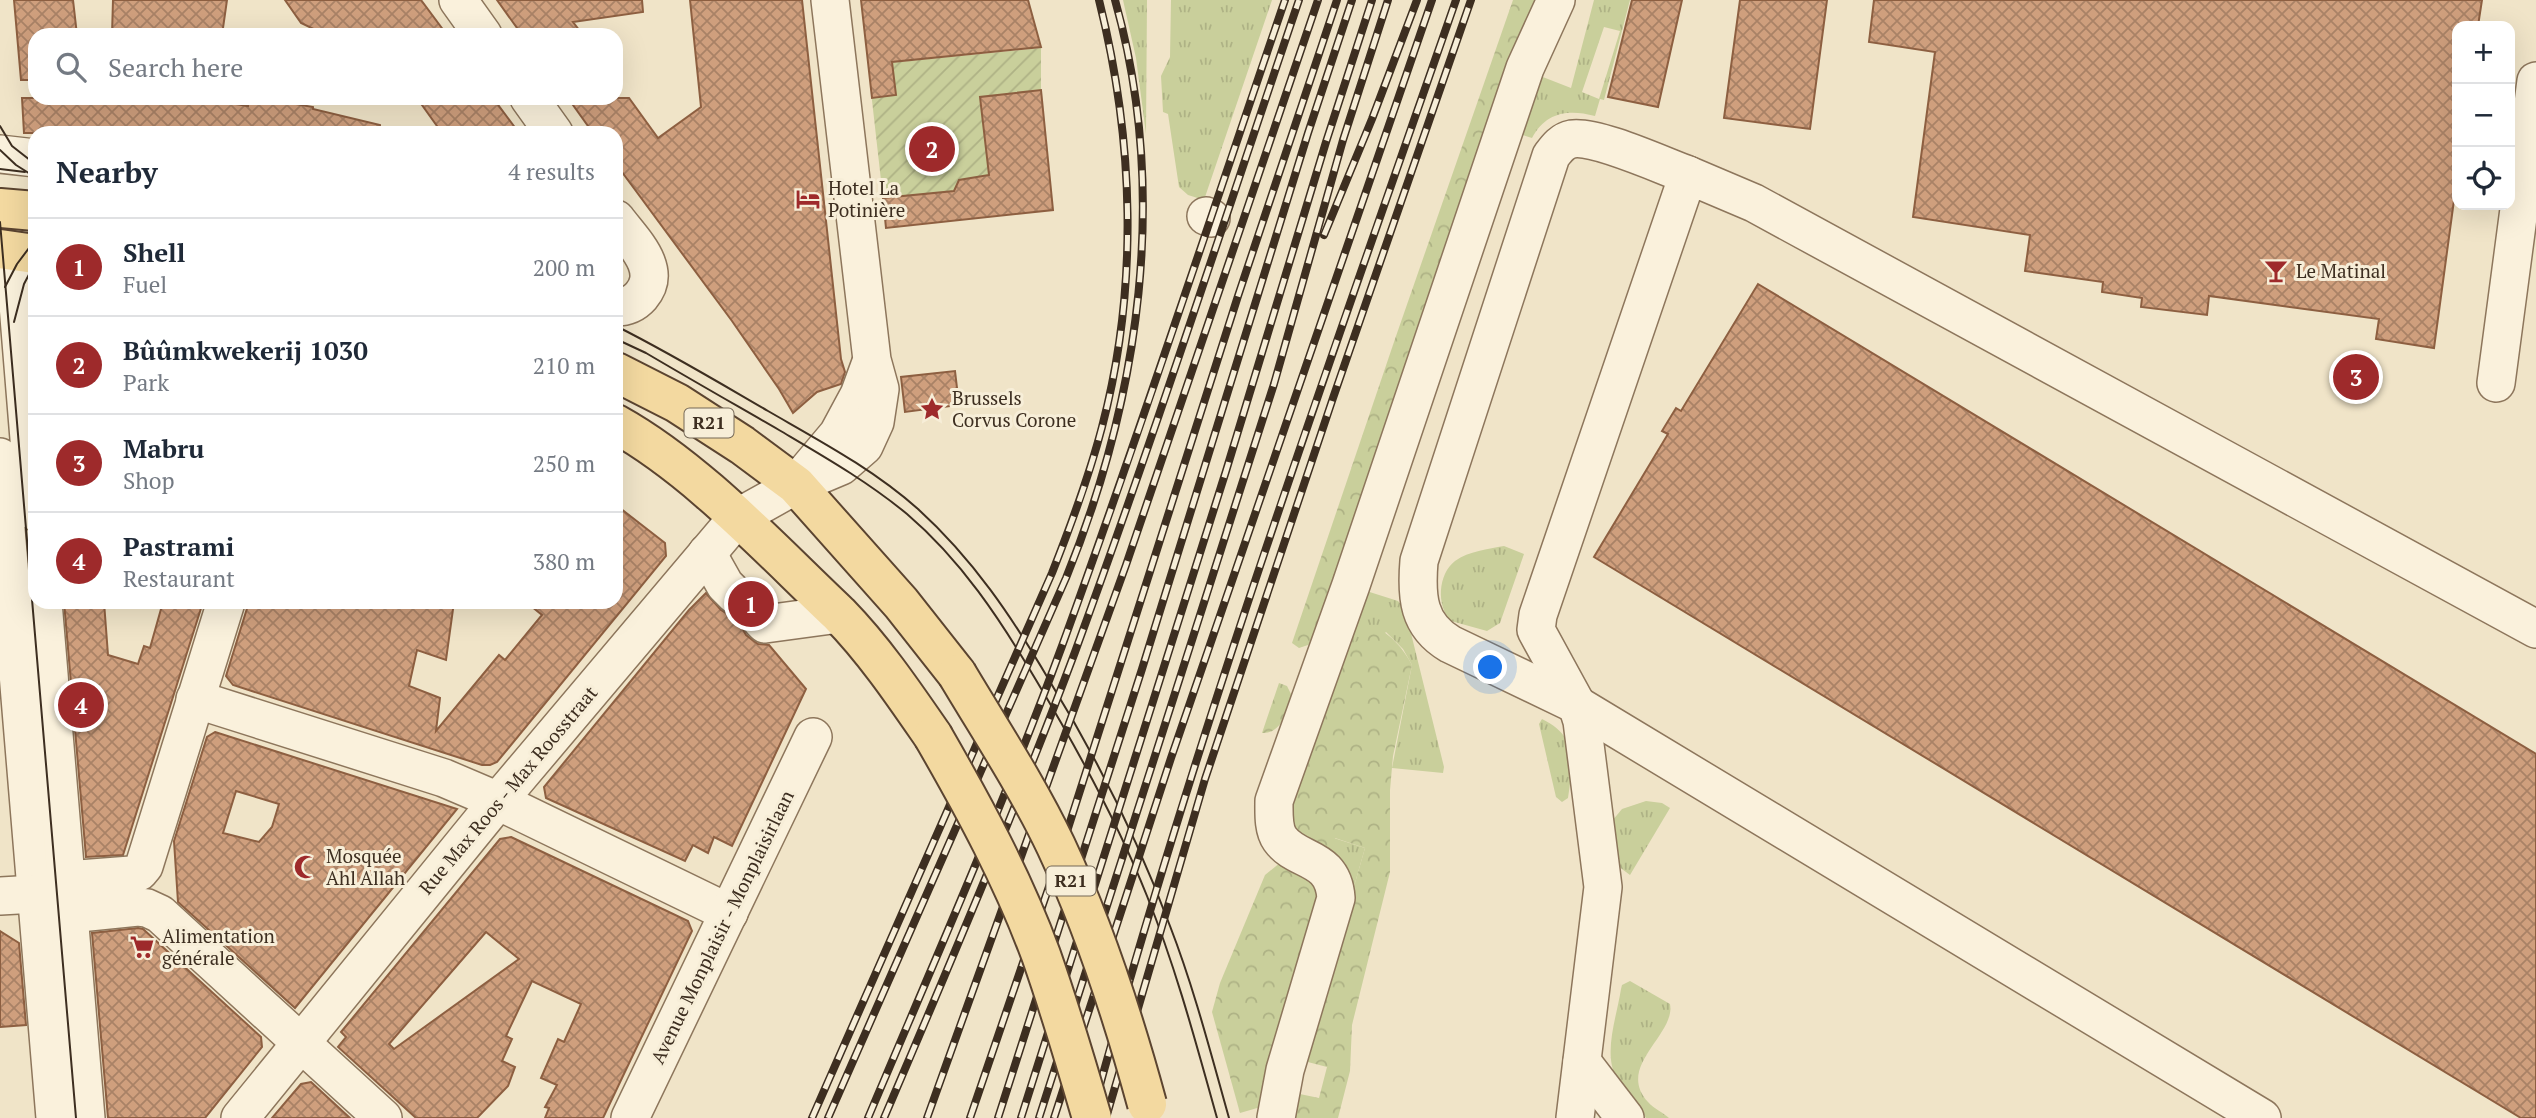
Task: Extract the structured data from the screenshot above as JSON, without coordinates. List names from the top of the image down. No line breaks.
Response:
{"streets":{"main road":["R21"],"street":["Rue Max Roos - Max Roosstraat","Avenue Monplaisir - Monplaisirlaan"]},"crossings":[["R21","Rue Max Roos - Max Roosstraat"]],"places":{"hotel":["Hotel La Potinière"],"bar":["Le Matinal"],"place":["Brussels Corvus Corone"],"mosque":["Mosquée Ahl Allah"],"supermarket":["Alimentation générale"]},"page":{"map_buttons":["+","−"],"search":"Search here","pins":["2","3","1","4"],"heading":["Nearby","4 results"],"list":[{"mark":"1","name":"Shell","note":"Fuel","value":"200 m"},{"mark":"2","name":"Bûûmkwekerij 1030","note":"Park","value":"210 m"},{"mark":"3","name":"Mabru","note":"Shop","value":"250 m"},{"mark":"4","name":"Pastrami","note":"Restaurant","value":"380 m"}]}}
